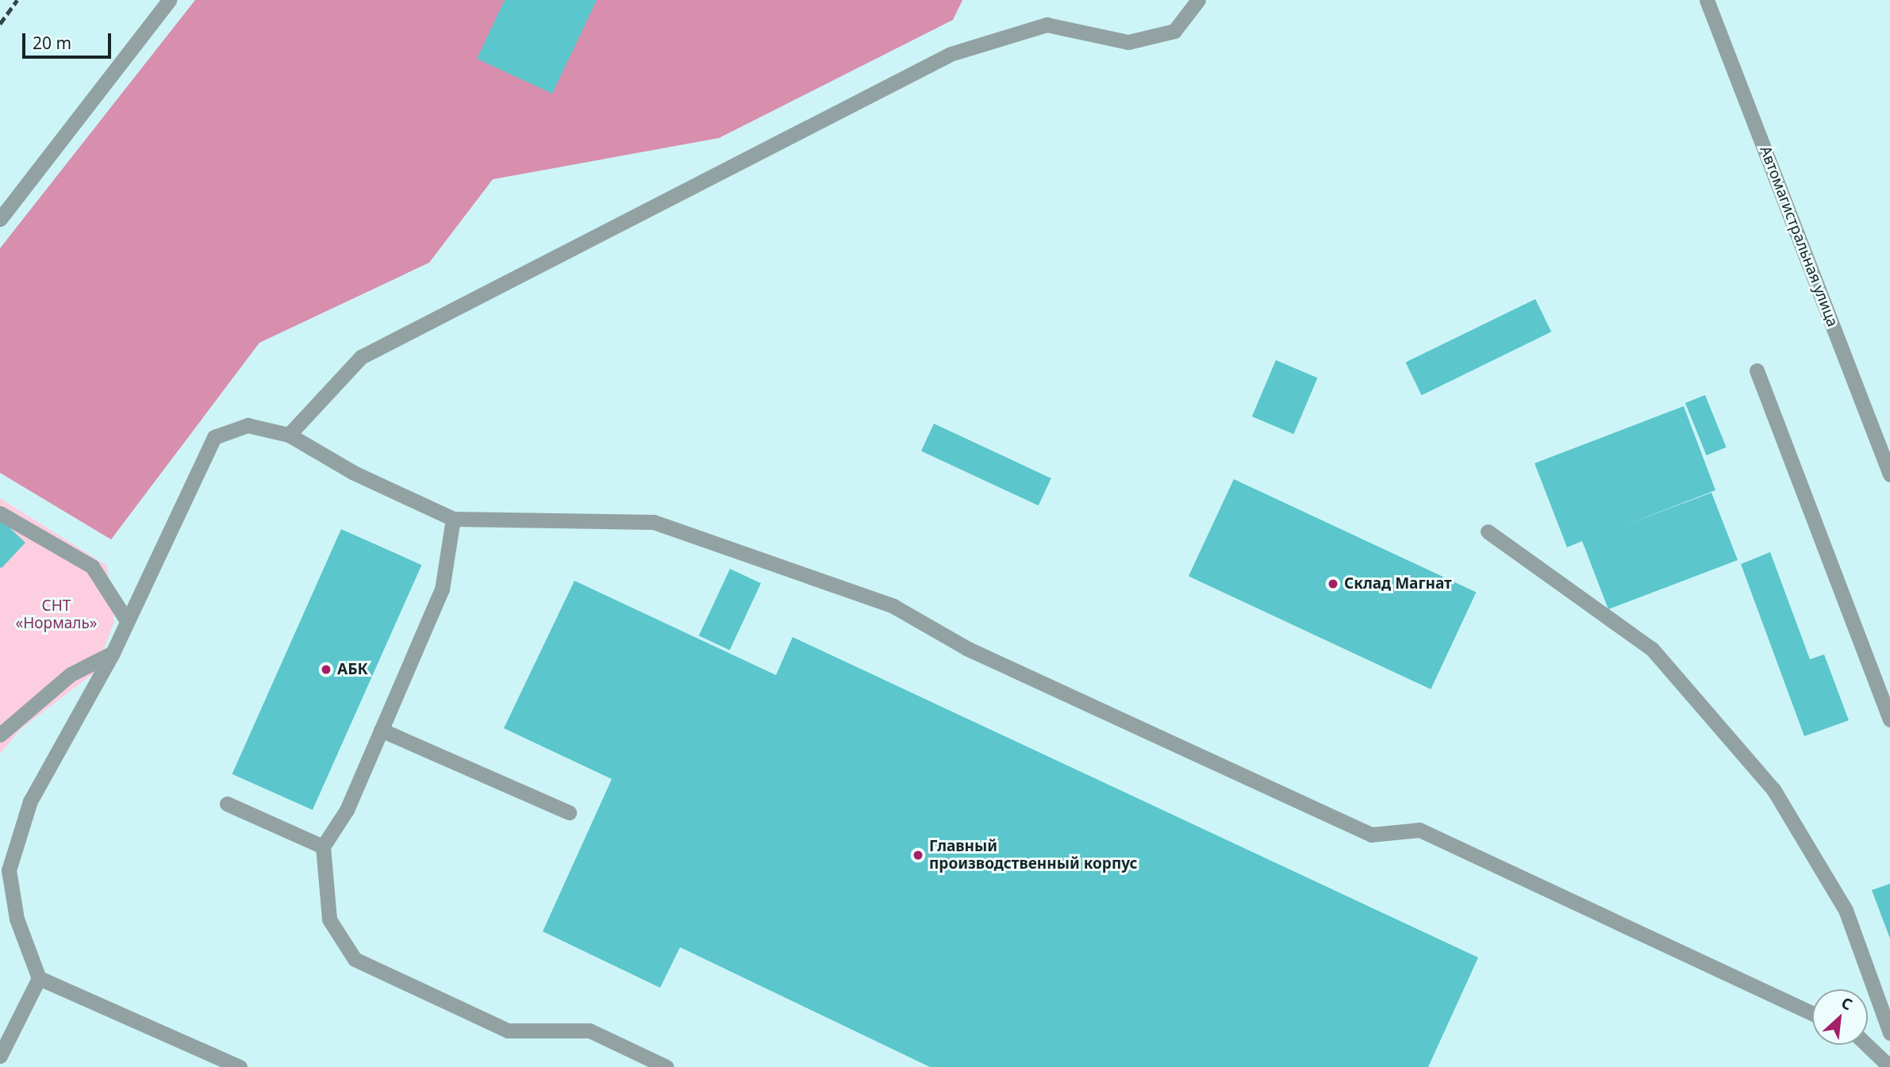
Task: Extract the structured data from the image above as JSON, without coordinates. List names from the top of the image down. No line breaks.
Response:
{"streets":{"street":["Автомагистральная улица"]},"parks":["СНТ «Нормаль»"],"places":["Склад Магнат","АБК","Главный производственный корпус"],"scale_bar":"20 m","north":"top right"}
